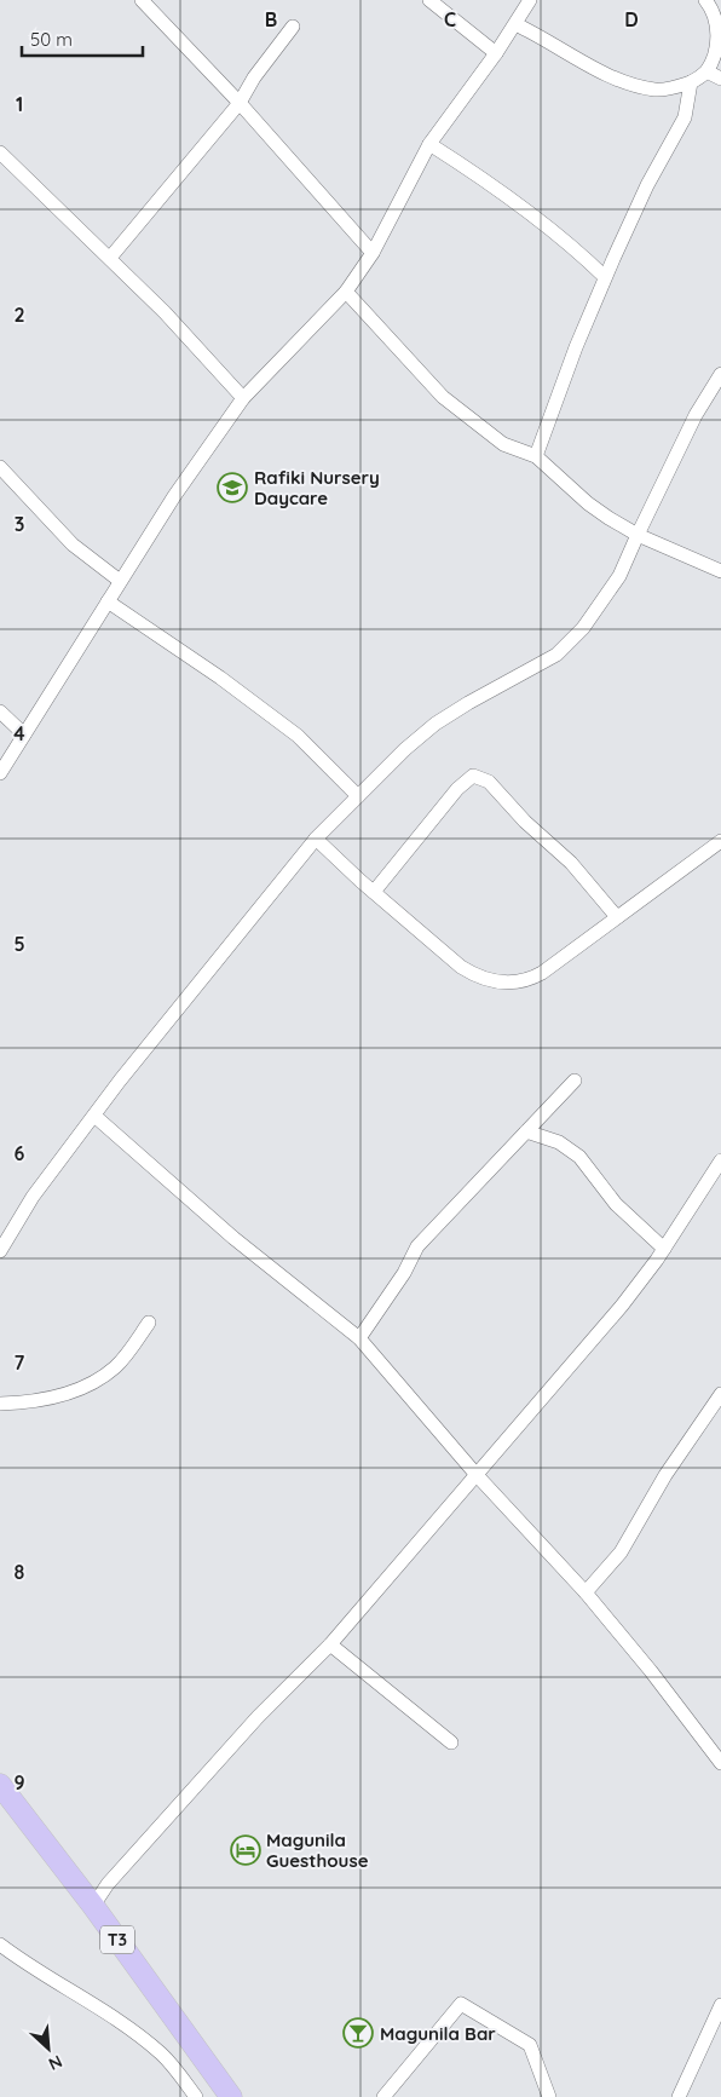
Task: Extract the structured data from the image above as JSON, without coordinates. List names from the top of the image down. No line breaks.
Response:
{"streets":{"highway":["T3"]},"places":{"school or university":["Rafiki Nursery Daycare"],"hotel":["Magunila Guesthouse"],"bar":["Magunila Bar"]},"scale_bar":"50 m","north":"bottom right","grid":{"columns":["B","C","D"],"rows":["1","2","3","4","5","6","7","8","9"]}}
